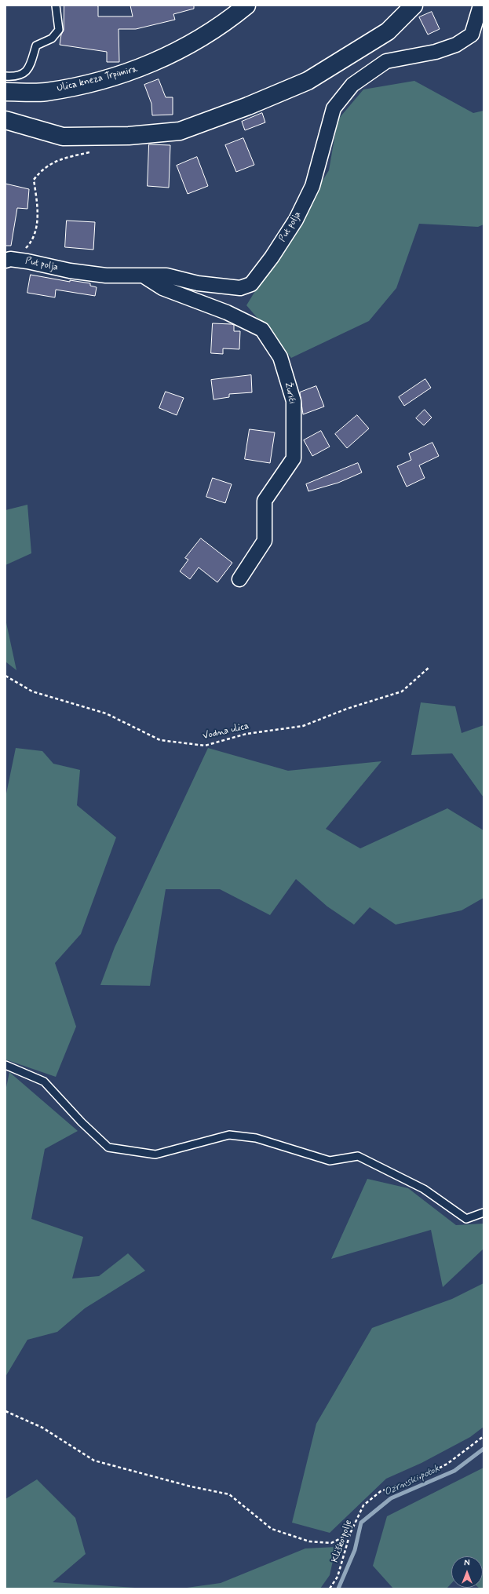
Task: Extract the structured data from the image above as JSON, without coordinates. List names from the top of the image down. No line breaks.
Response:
{"streets":{"street":["Ulica kneza Trpimira","Put polja","Žurići"],"path":["Vodna ulica","Kliško polje"]},"crossings":[["Put polja","Žurići"]],"water":["Ozrnski potok"],"north":"top"}
